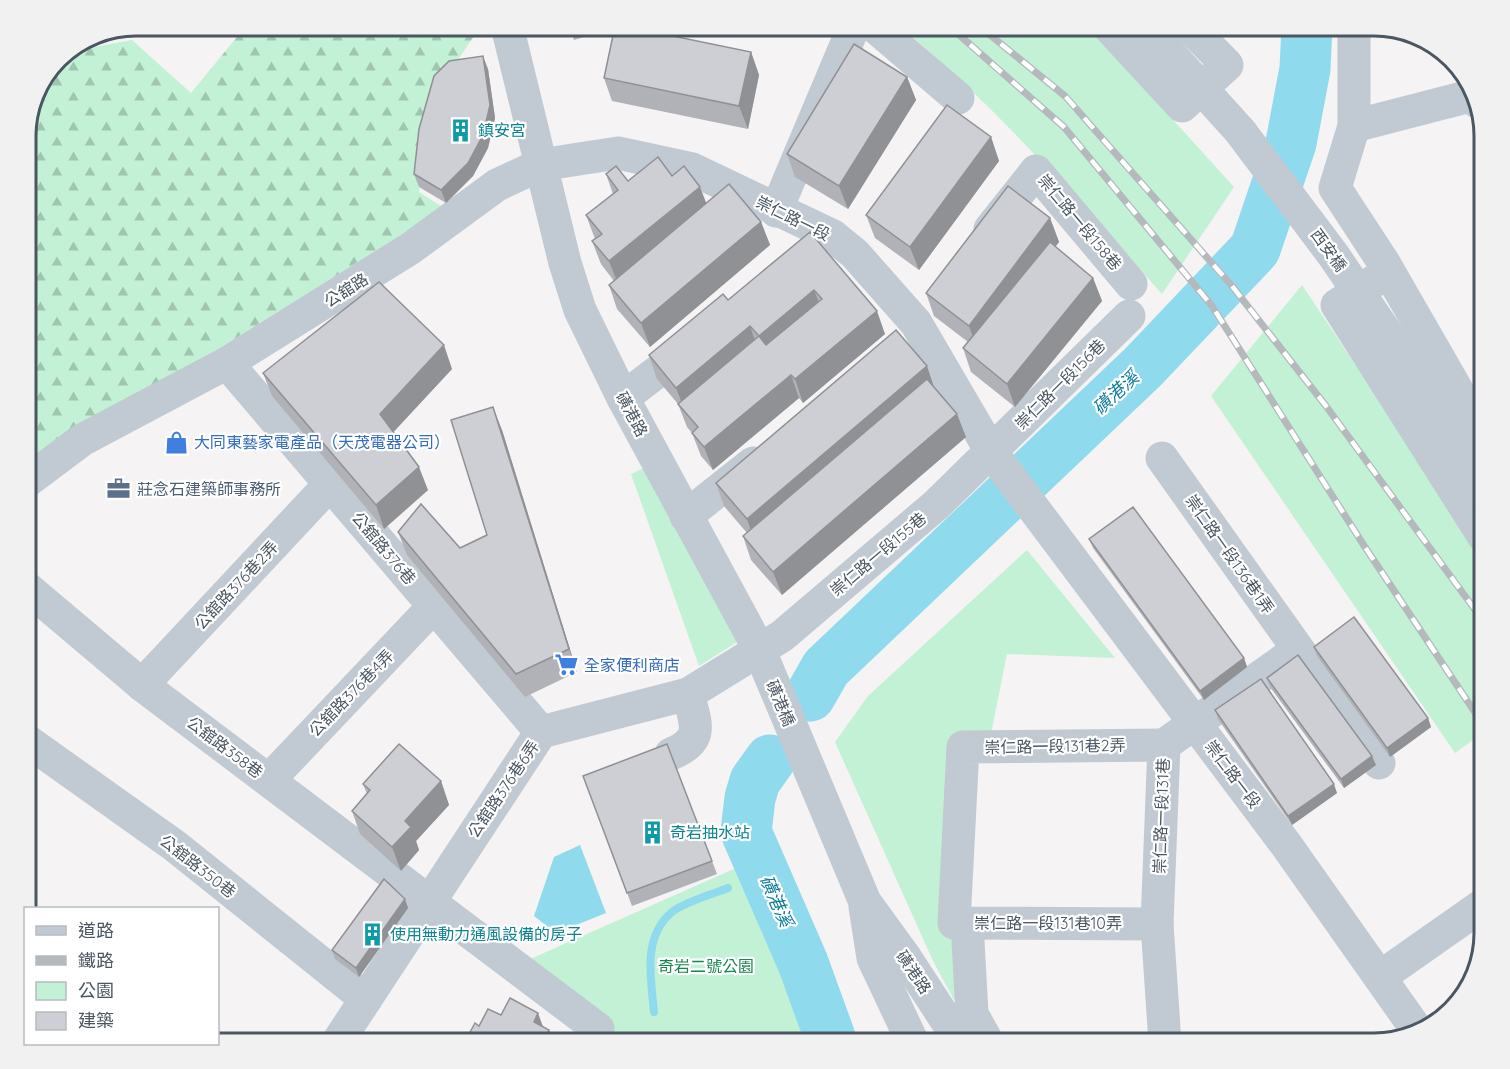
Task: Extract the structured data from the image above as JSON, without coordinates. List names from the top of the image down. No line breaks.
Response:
{"streets":{"street":["崇仁路一段","崇仁路一段158巷","西安橋","公舘路","崇仁路一段156巷","磺港路","公舘路376巷","崇仁路一段155巷","崇仁路一段136巷1弄","公舘路376巷2弄","公舘路376巷4弄","磺港橋","崇仁路一段131巷2弄","公舘路358巷","公舘路376巷6弄","崇仁路一段131巷","公舘路350巷","崇仁路一段131巷10弄"]},"crossings":[["崇仁路一段","公舘路"],["崇仁路一段","崇仁路一段156巷"],["崇仁路一段","磺港路"],["崇仁路一段","崇仁路一段155巷"],["崇仁路一段","崇仁路一段131巷"],["公舘路","磺港路"],["公舘路","公舘路376巷"],["崇仁路一段156巷","崇仁路一段155巷"],["磺港路","崇仁路一段155巷"],["磺港路","磺港橋"],["磺港路","公舘路376巷6弄"],["公舘路376巷","公舘路376巷2弄"],["公舘路376巷","公舘路376巷4弄"],["公舘路376巷","公舘路376巷6弄"],["崇仁路一段155巷","磺港橋"],["崇仁路一段155巷","公舘路376巷6弄"],["崇仁路一段136巷1弄","崇仁路一段131巷"],["公舘路376巷2弄","公舘路358巷"],["公舘路376巷4弄","公舘路358巷"],["磺港橋","公舘路376巷6弄"],["崇仁路一段131巷2弄","崇仁路一段131巷"],["崇仁路一段131巷2弄","崇仁路一段131巷10弄"],["公舘路358巷","公舘路376巷6弄"],["公舘路376巷6弄","公舘路350巷"],["崇仁路一段131巷","崇仁路一段131巷10弄"]],"water":["磺港溪"],"parks":["奇岩二號公園"],"places":{"building":["鎮安宮","奇岩抽水站","使用無動力通風設備的房子"],"shop":["大同東藝家電產品（天茂電器公司）"],"office":["莊念石建築師事務所"],"supermarket":["全家便利商店"]},"legend":["道路","鐵路","公園","建築"]}
